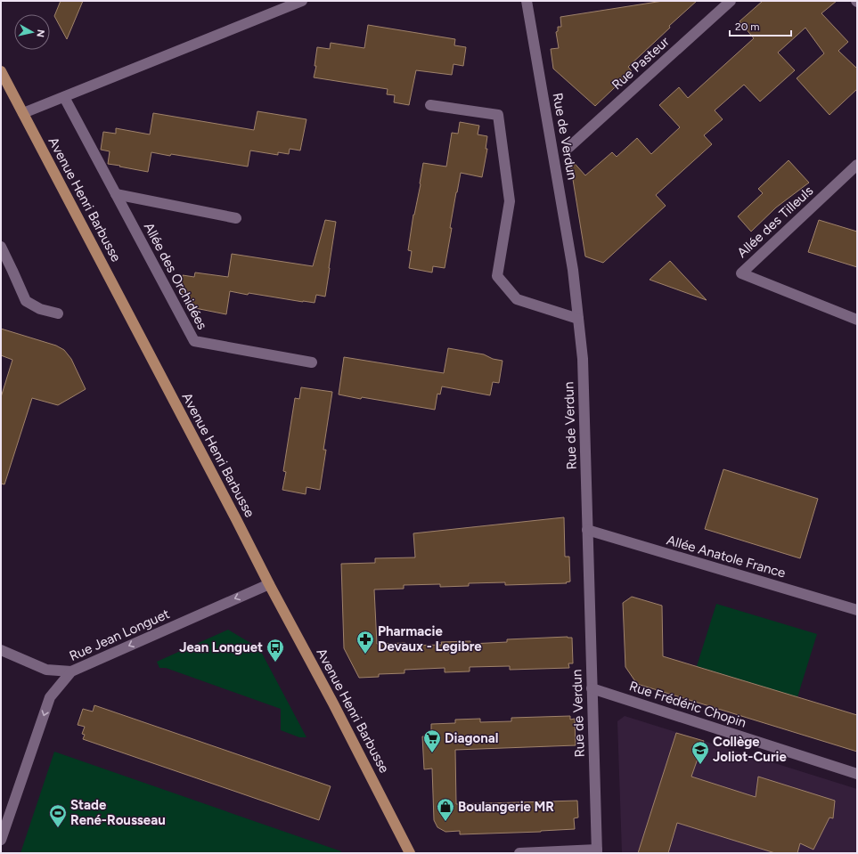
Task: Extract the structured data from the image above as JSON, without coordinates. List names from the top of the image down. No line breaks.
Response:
{"streets":{"main road":["Avenue Henri Barbusse"],"street":["Rue Pasteur","Rue de Verdun","Allée des Tilleuls","Allée des Orchidées","Allée Anatole France","Rue Jean Longuet","Rue Frédéric Chopin"]},"crossings":[["Rue de Verdun","Allée Anatole France"],["Rue de Verdun","Rue Frédéric Chopin"],["Avenue Henri Barbusse","Rue Jean Longuet"]],"one_way":["Rue Jean Longuet"],"places":{"pharmacy":["Pharmacie Devaux - Legibre"],"bus stop":["Jean Longuet"],"supermarket":["Diagonal"],"school or university":["Collège Joliot-Curie"],"shop":["Boulangerie MR"],"sports":["Stade René-Rousseau"]},"scale_bar":"20 m","north":"right"}
